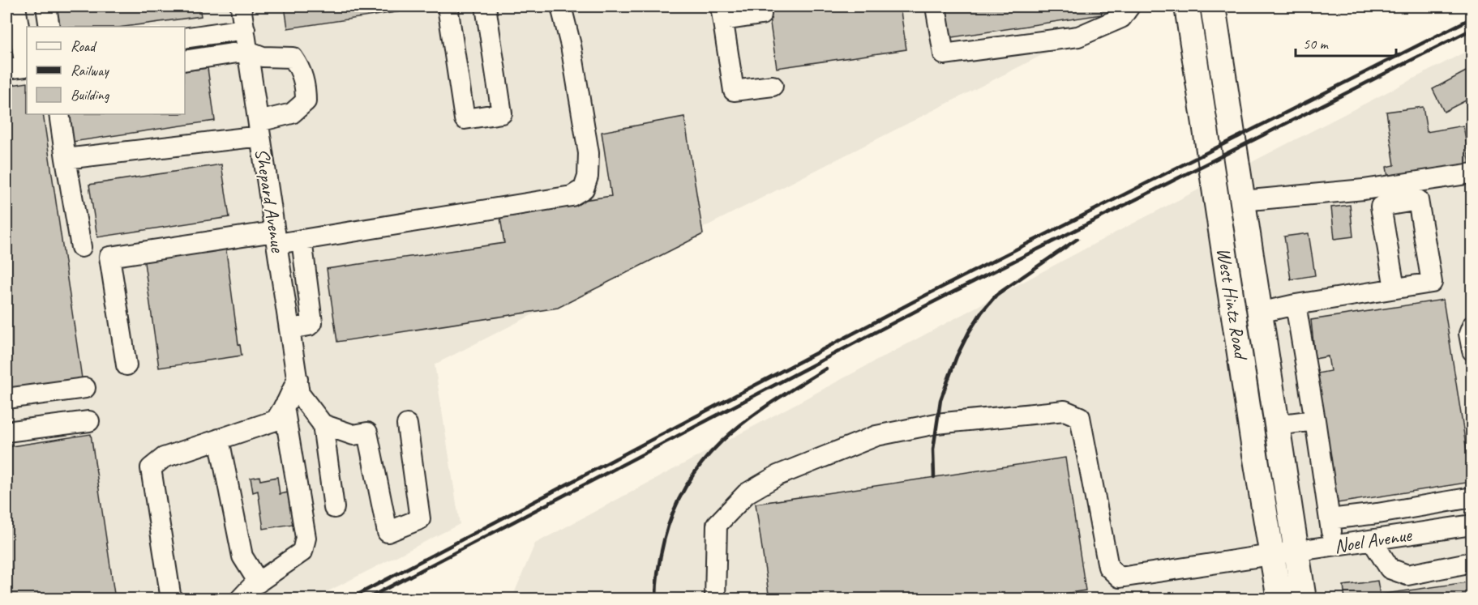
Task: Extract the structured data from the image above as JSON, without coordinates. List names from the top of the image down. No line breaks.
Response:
{"streets":{"main road":["West Hintz Road"],"street":["Shepard Avenue","Noel Avenue"]},"crossings":[["West Hintz Road","Noel Avenue"]],"legend":["Road","Railway","Building"],"scale_bar":"50 m"}
